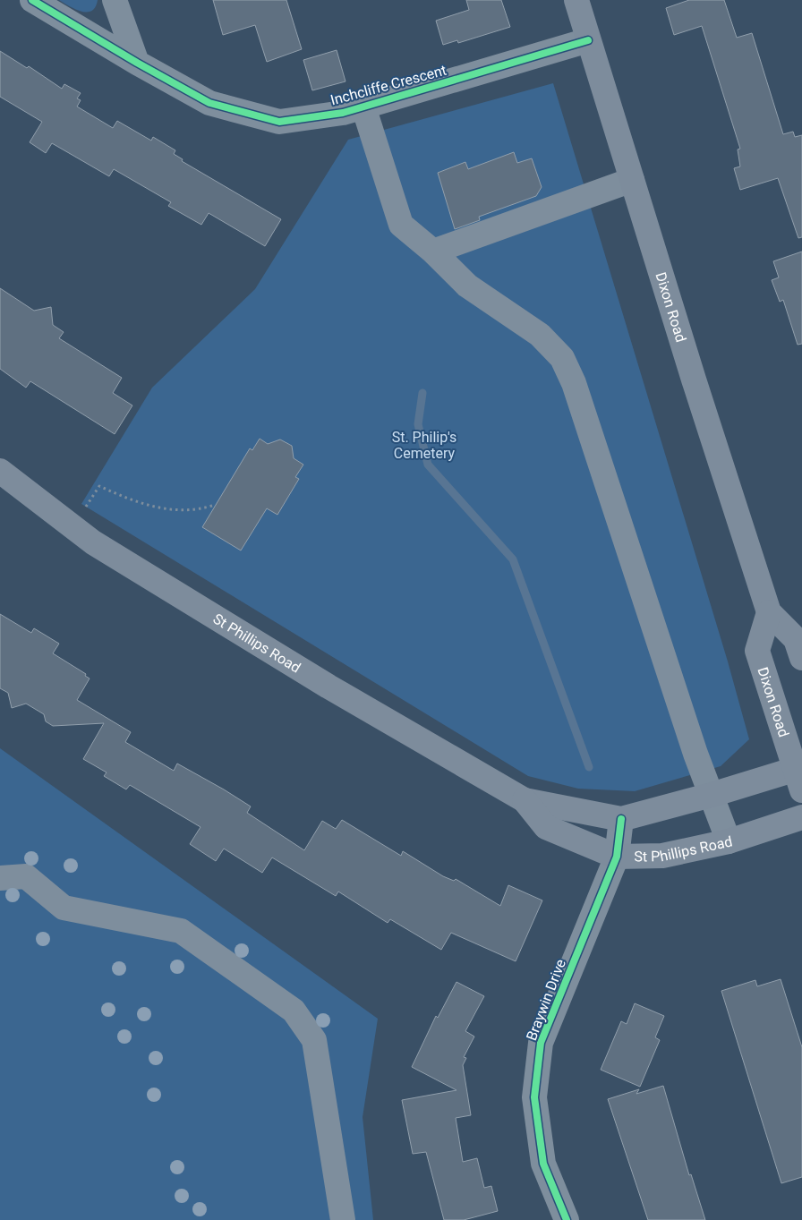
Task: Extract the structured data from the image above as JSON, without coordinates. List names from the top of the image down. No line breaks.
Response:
{"streets":{"main road":["Dixon Road","St Phillips Road"],"street":["Inchcliffe Crescent","Braywin Drive"]},"crossings":[["Inchcliffe Crescent","Dixon Road"],["Dixon Road","St Phillips Road"],["St Phillips Road","Braywin Drive"]],"parks":["St. Philip's Cemetery"]}
